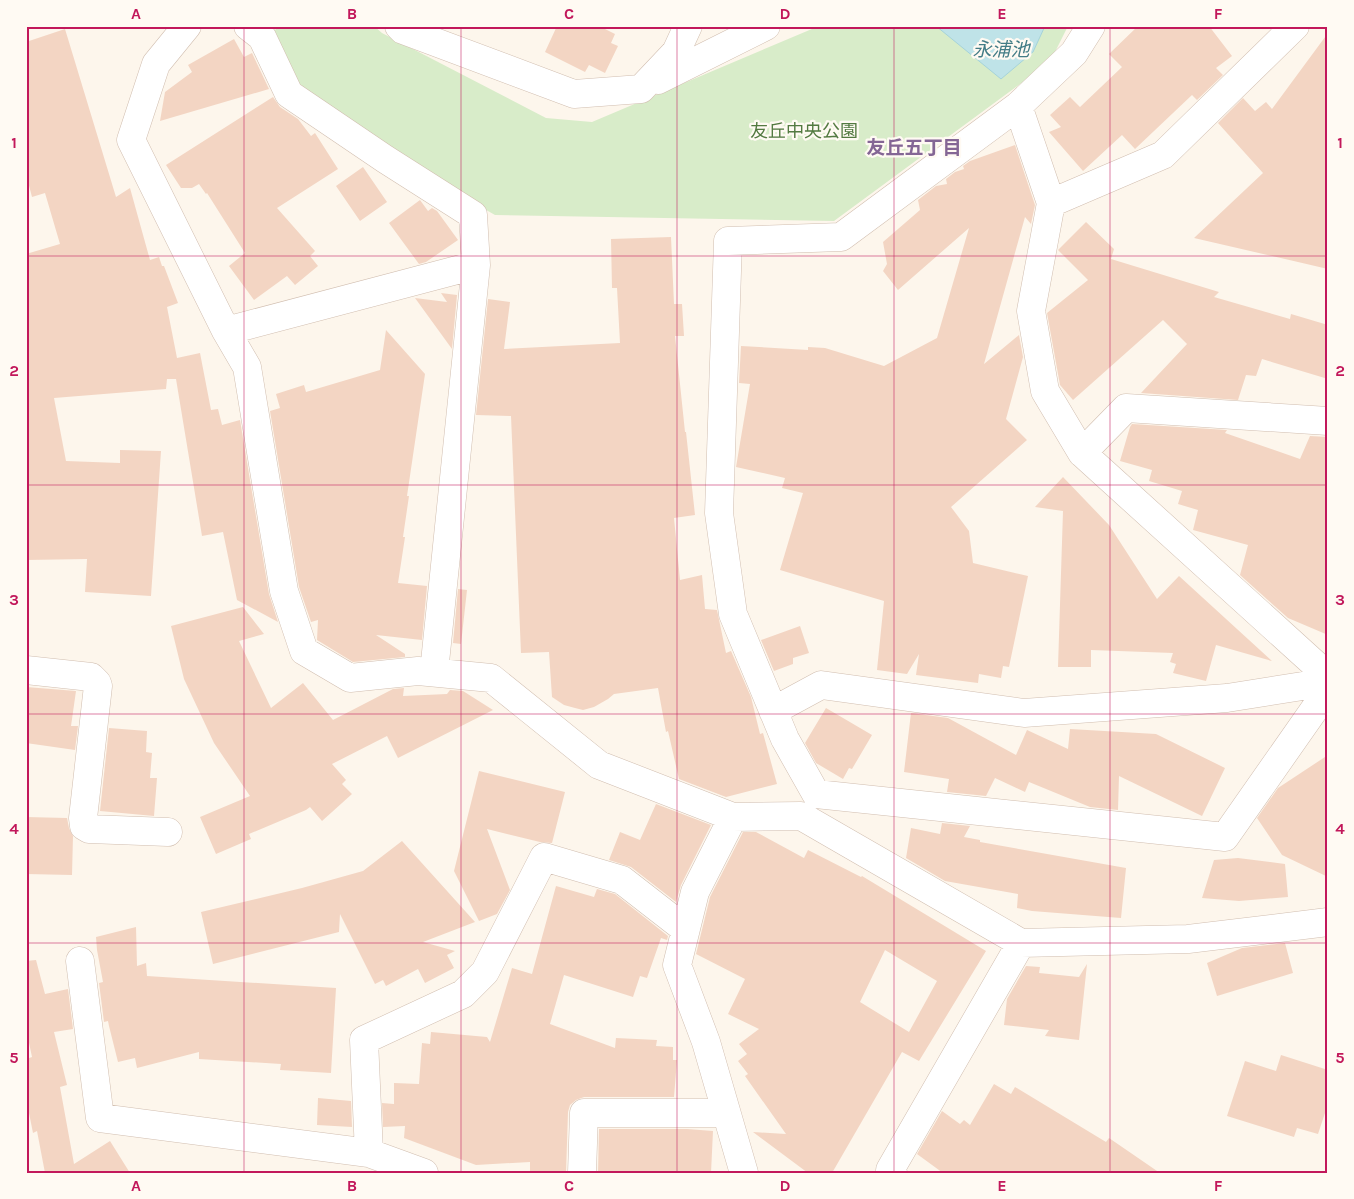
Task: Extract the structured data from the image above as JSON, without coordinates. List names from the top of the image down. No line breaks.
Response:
{"districts":["友丘五丁目"],"water":["永浦池"],"parks":["友丘中央公園"],"grid":{"columns":["A","B","C","D","E","F"],"rows":["1","2","3","4","5"]}}
